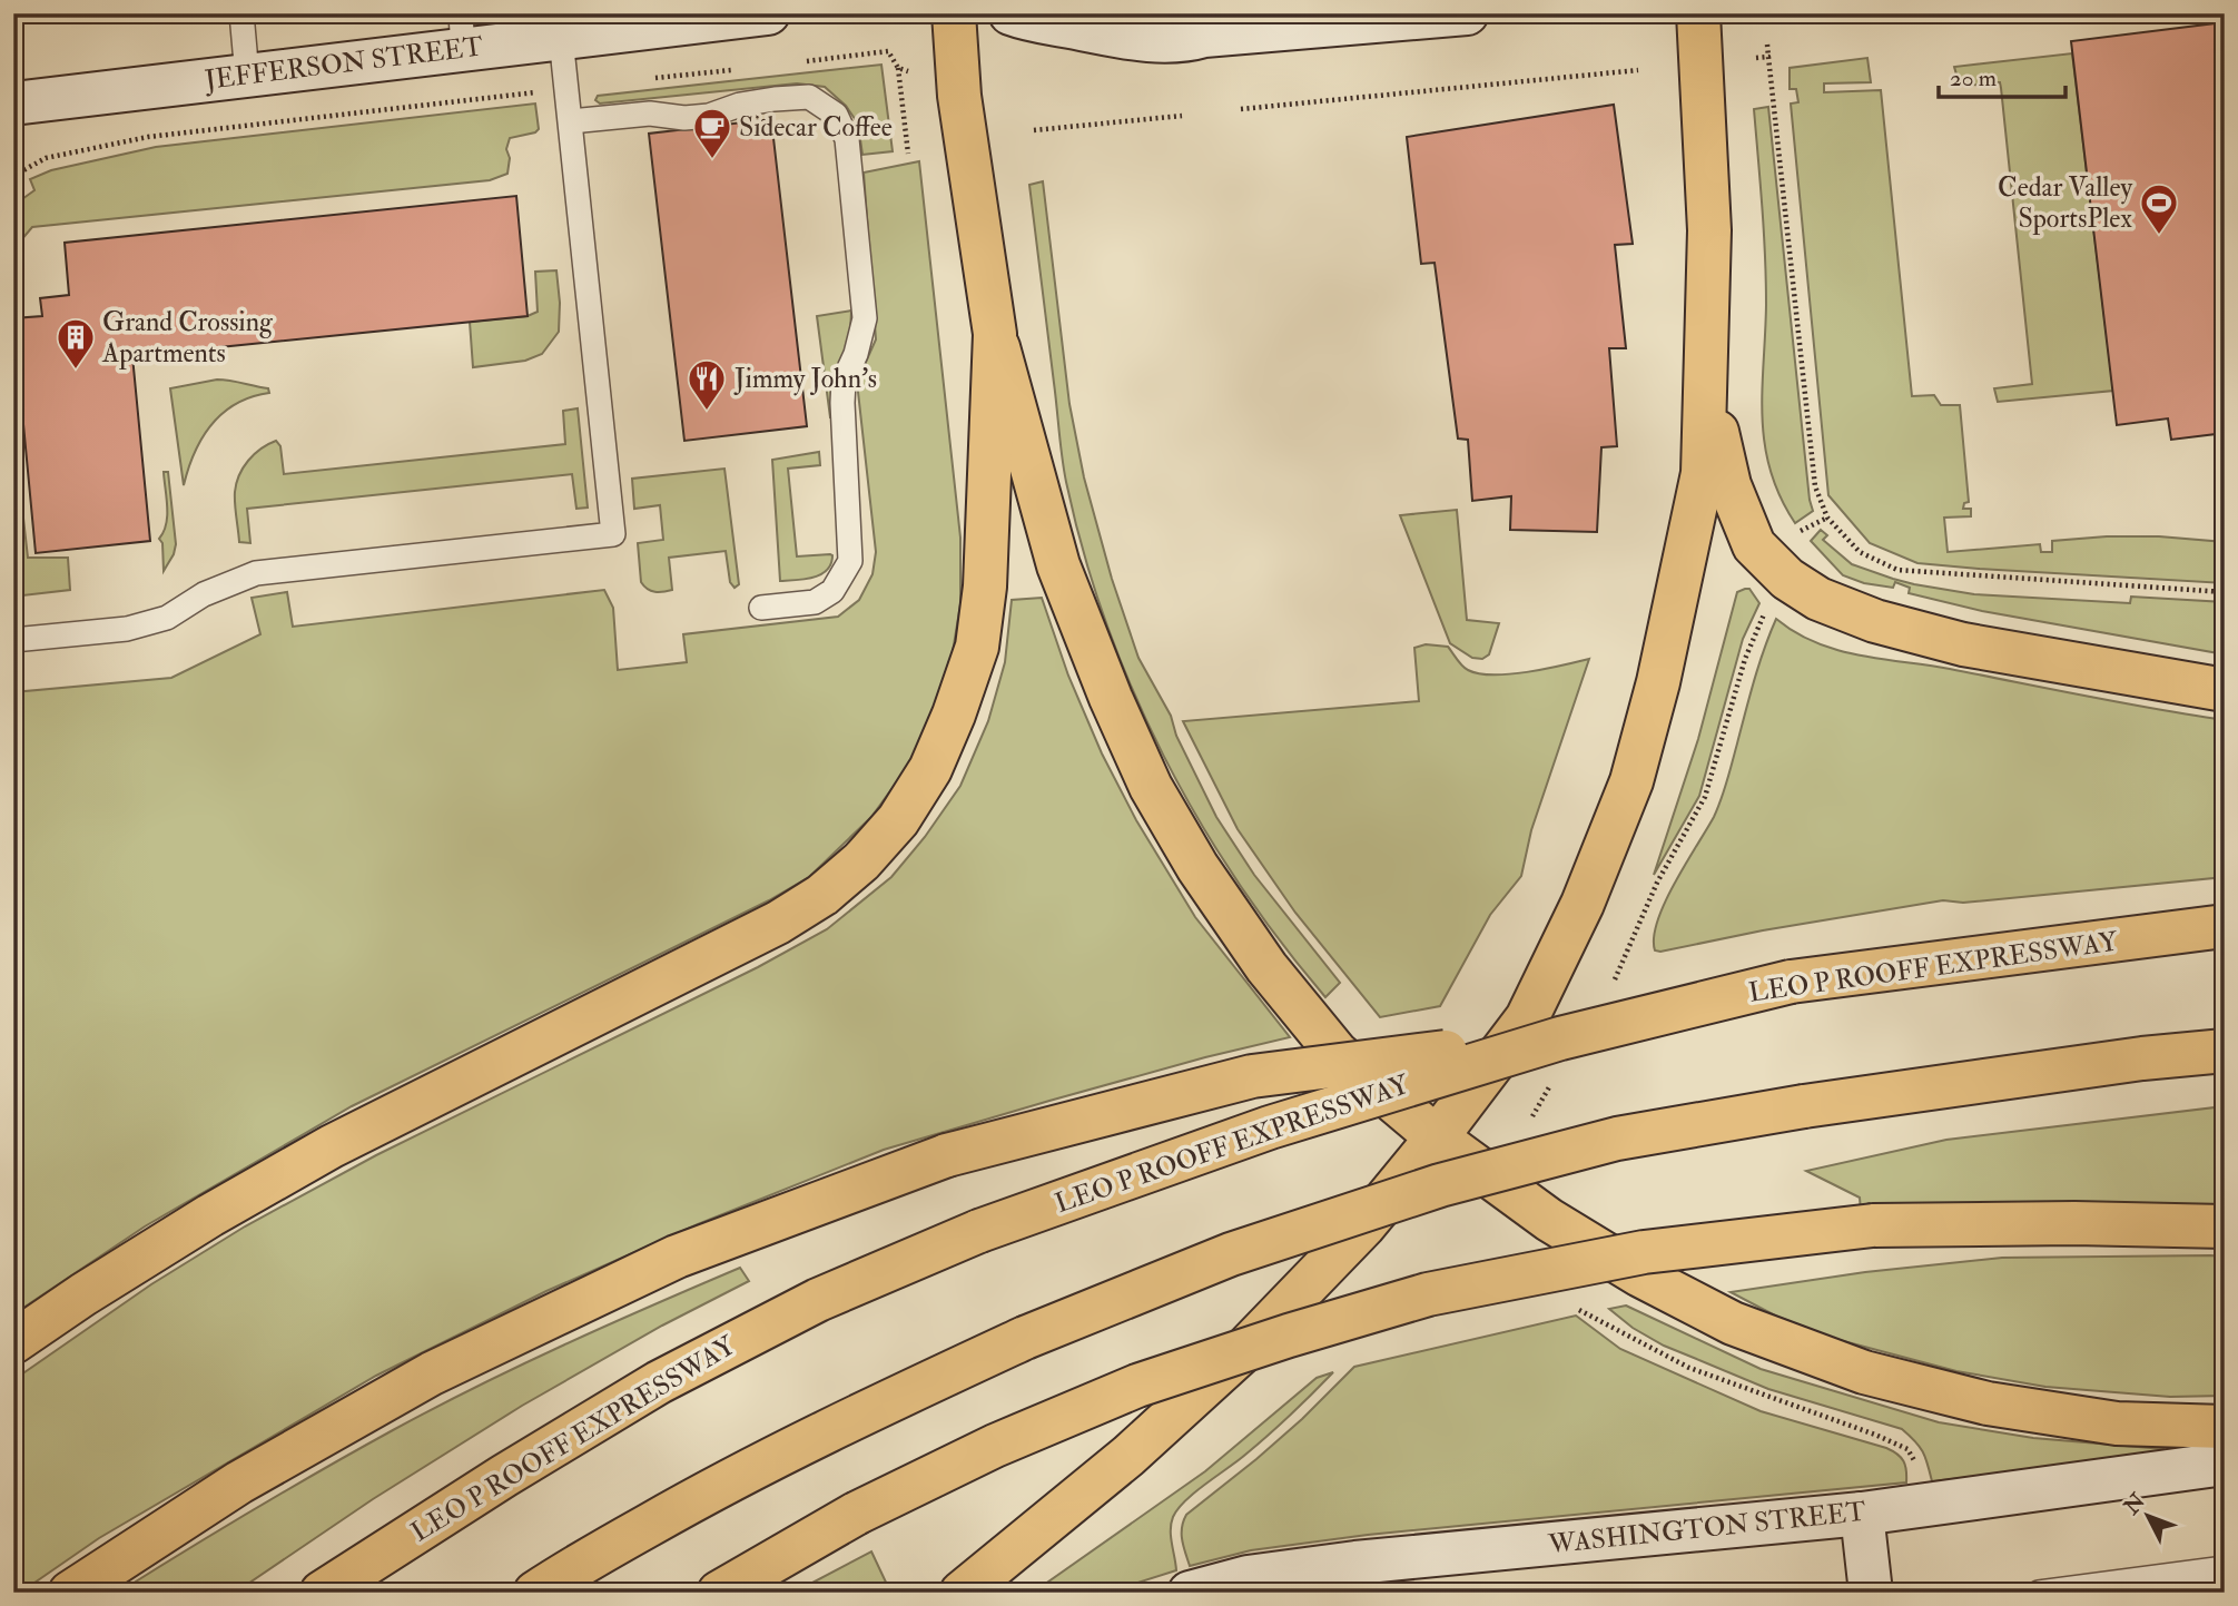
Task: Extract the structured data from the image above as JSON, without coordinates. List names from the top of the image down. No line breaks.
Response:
{"streets":{"main road":["JEFFERSON STREET","LEO P ROOFF EXPRESSWAY","WASHINGTON STREET"]},"places":{"cafe":["Sidecar Coffee"],"sports":["Cedar Valley SportsPlex"],"building":["Grand Crossing Apartments"],"restaurant":["Jimmy John's"]},"scale_bar":"20 m","north":"top left"}
